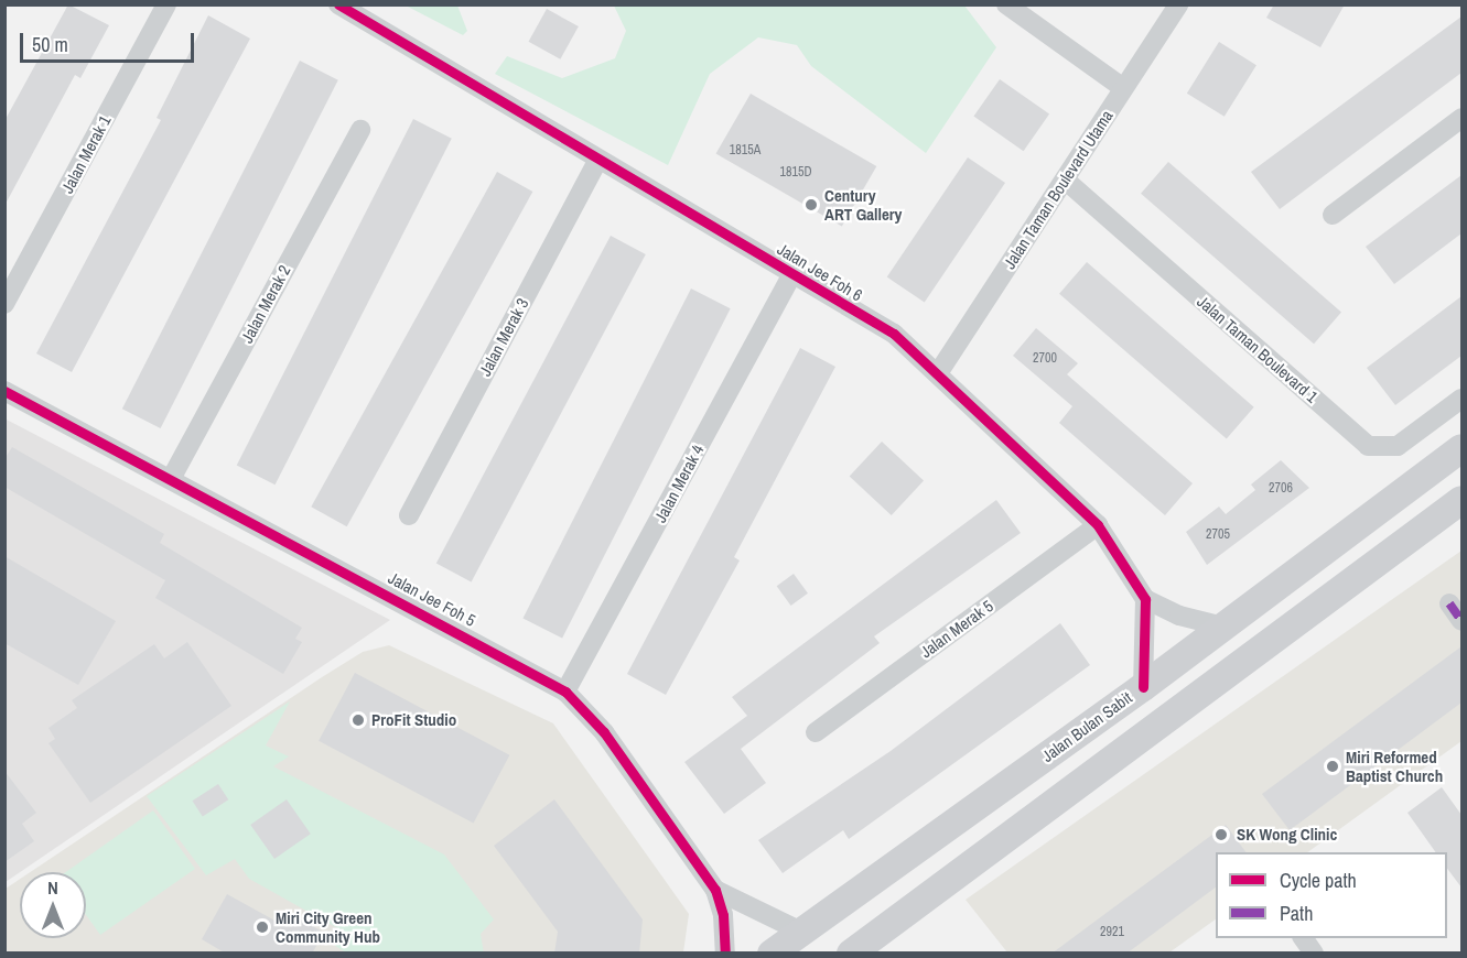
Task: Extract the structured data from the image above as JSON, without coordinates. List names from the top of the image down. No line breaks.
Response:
{"streets":{"main road":["Jalan Bulan Sabit"],"street":["Jalan Merak 1","Jalan Taman Boulevard Utama","Jalan Jee Foh 6","Jalan Merak 2","Jalan Merak 3","Jalan Taman Boulevard 1","Jalan Merak 4","Jalan Jee Foh 5","Jalan Merak 5"]},"crossings":[["Jalan Taman Boulevard Utama","Jalan Jee Foh 6"],["Jalan Taman Boulevard Utama","Jalan Taman Boulevard 1"],["Jalan Jee Foh 6","Jalan Merak 3"],["Jalan Jee Foh 6","Jalan Merak 4"],["Jalan Jee Foh 6","Jalan Merak 5"],["Jalan Merak 2","Jalan Jee Foh 5"],["Jalan Merak 4","Jalan Jee Foh 5"],["Jalan Jee Foh 5","Jalan Bulan Sabit"]],"places":["Century ART Gallery","ProFit Studio","Miri Reformed Baptist Church","SK Wong Clinic","Miri City Green Community Hub"],"house_numbers":["1815A","1815D","2700","2706","2705","2921"],"legend":["Cycle path","Path"],"scale_bar":"50 m","north":"top"}
